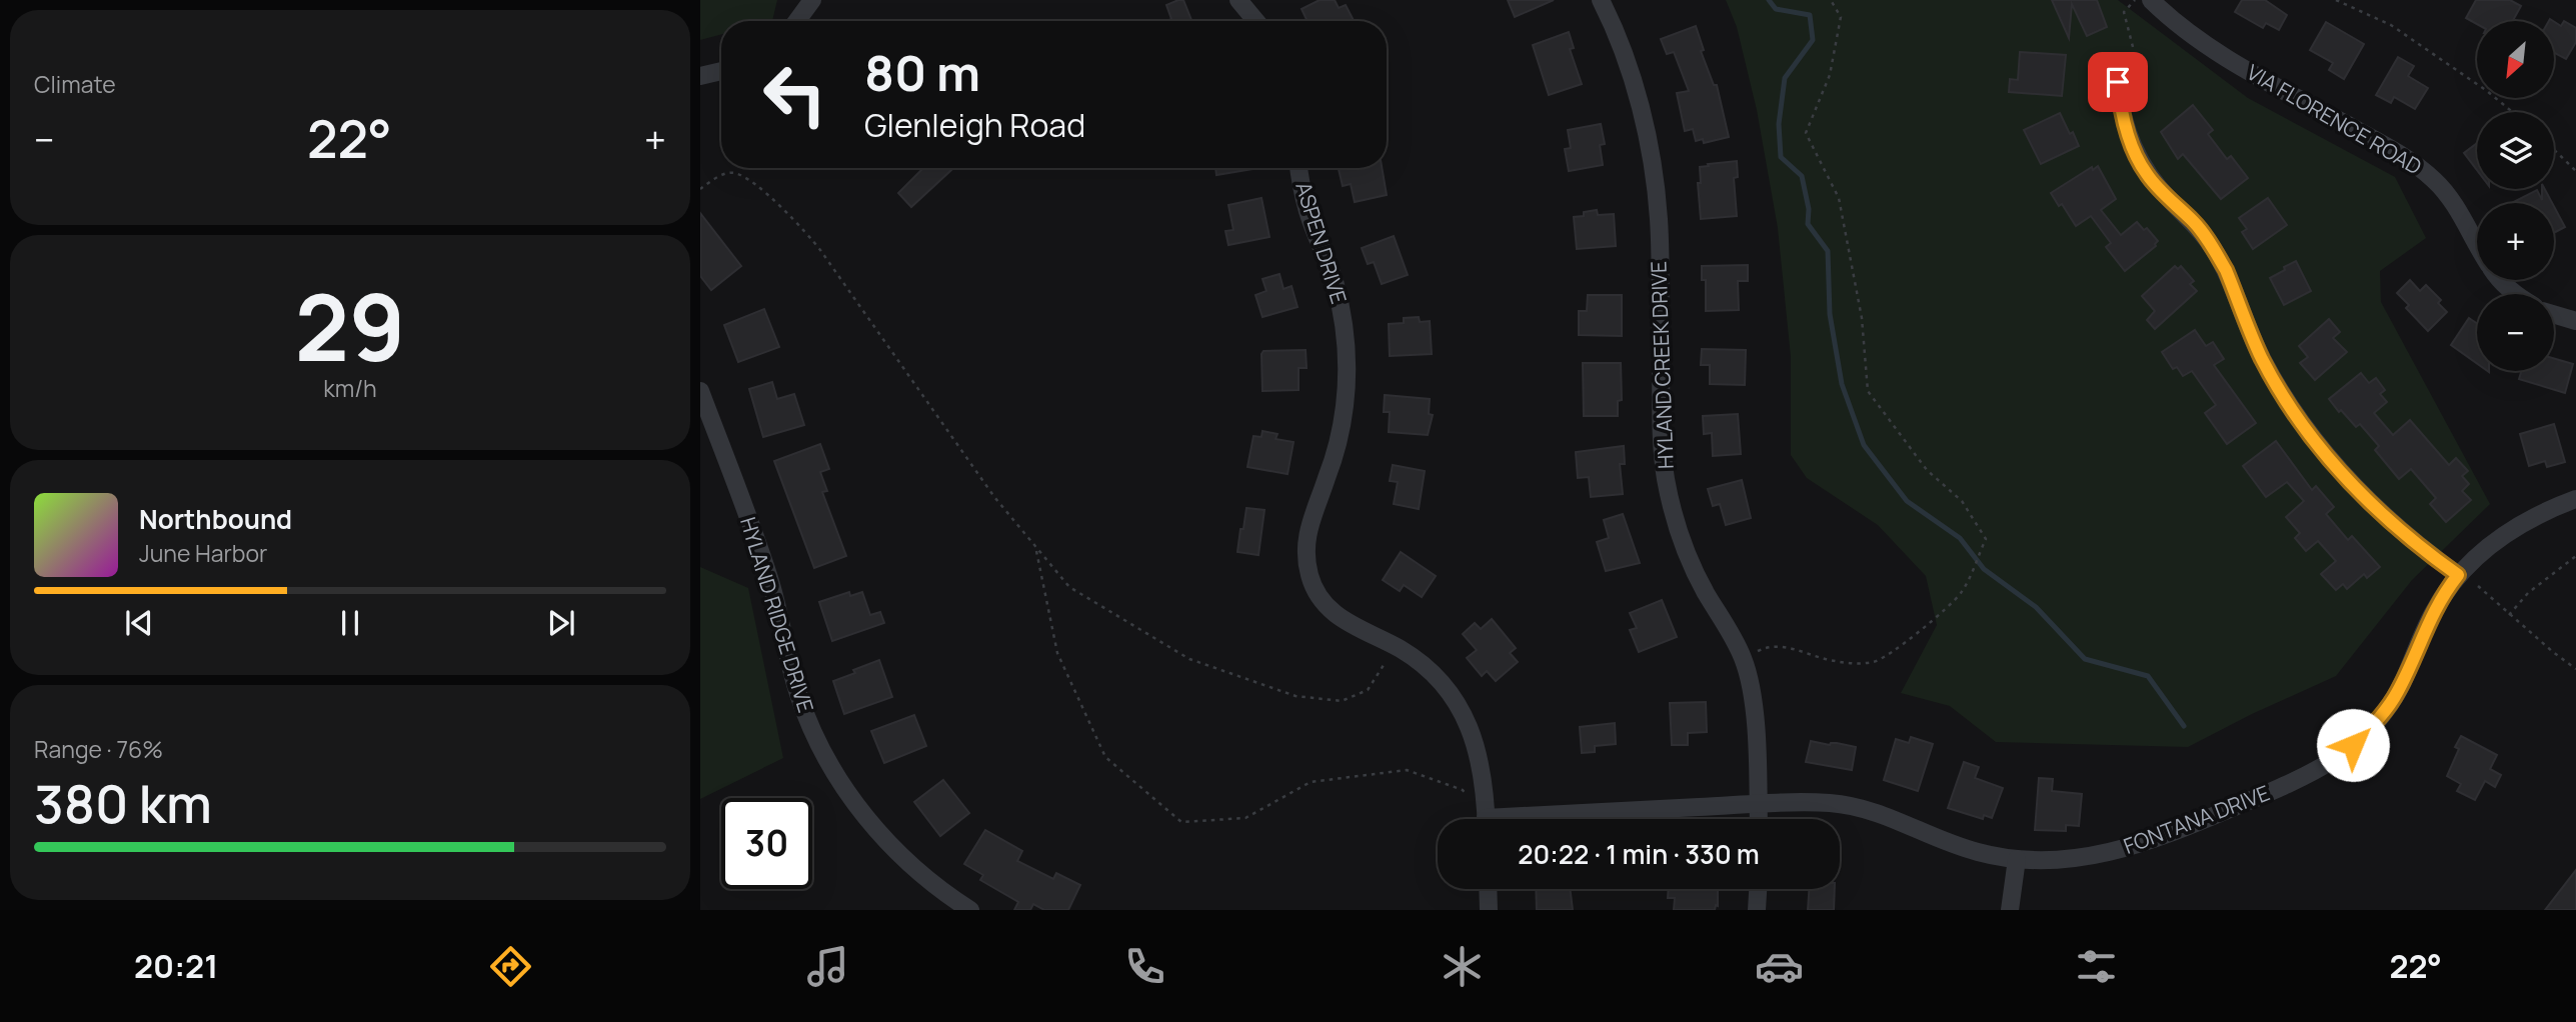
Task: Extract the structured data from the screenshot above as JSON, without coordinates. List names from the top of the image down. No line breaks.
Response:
{"streets":{"street":["VIA FLORENCE ROAD","ASPEN DRIVE","HYLAND CREEK DRIVE","HYLAND RIDGE DRIVE","FONTANA DRIVE"]},"crossings":[["HYLAND CREEK DRIVE","FONTANA DRIVE"]],"north":"bottom left","page":{"tile":["Climate",["29","km/h"],["Range · 76%","380 km"]],"map_buttons":["+","−"],"turn":["80 m","Glenleigh Road"],"heat":["−","22°","+"],"song":["Northbound","June Harbor"],"limit":"30","trip":"20:22 · 1 min · 330 m","tabs":["20:21","22°"]}}
